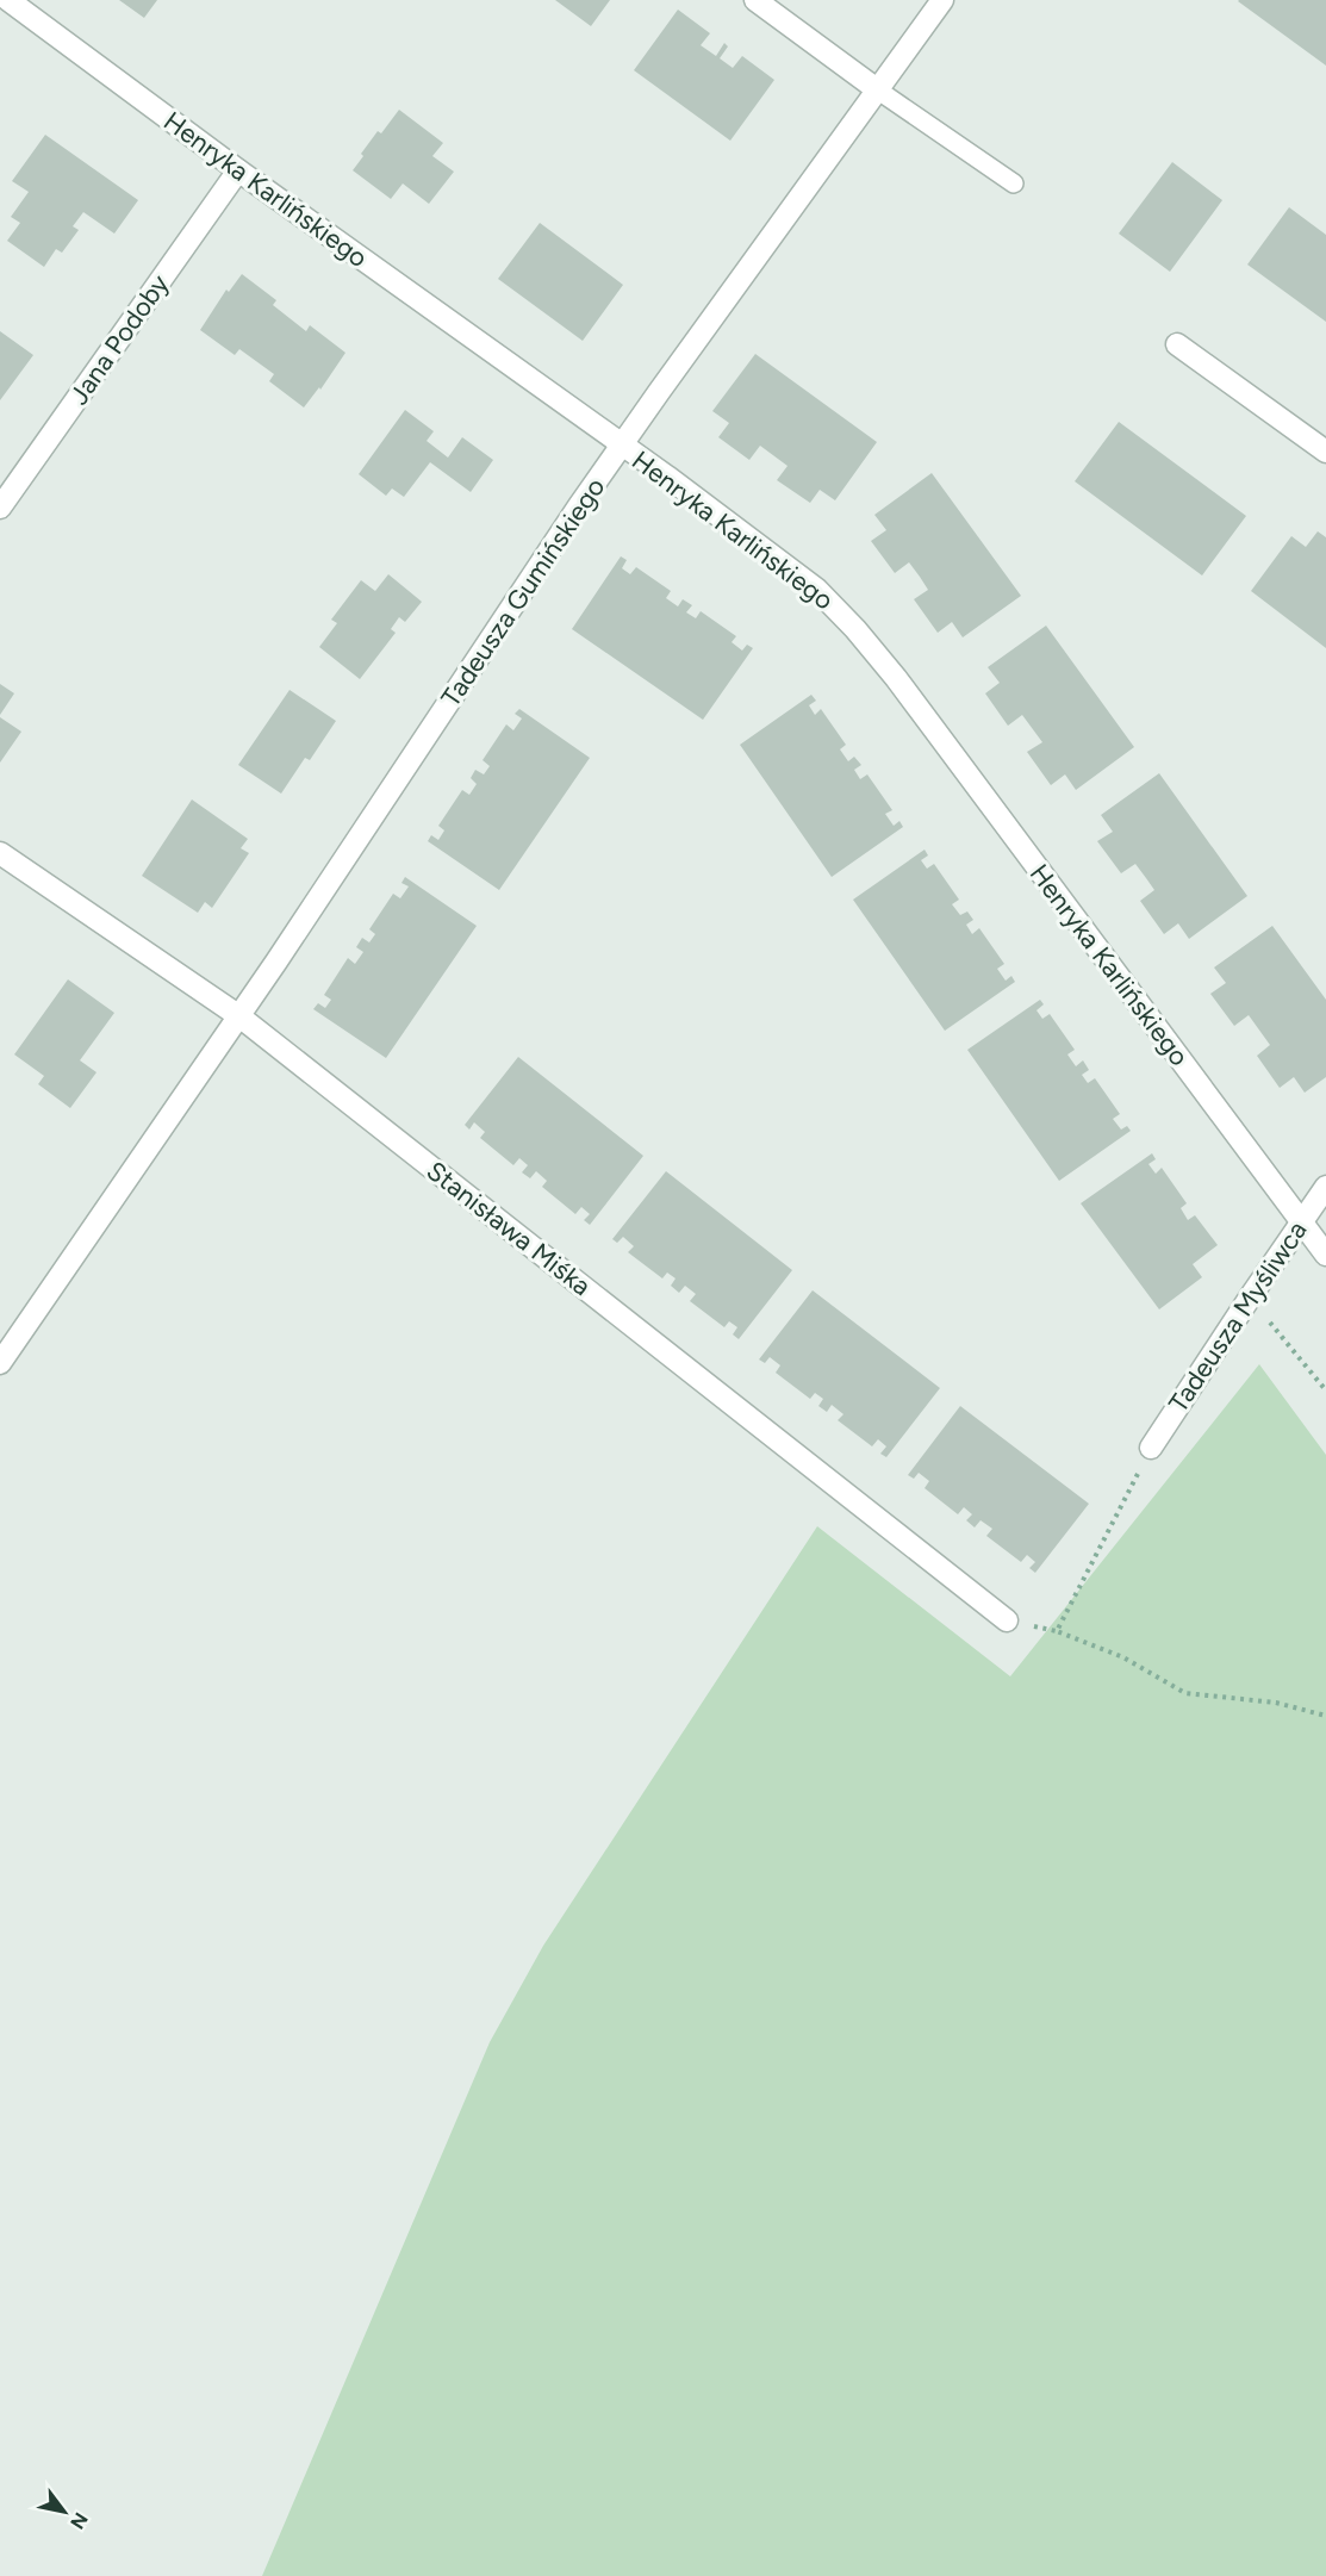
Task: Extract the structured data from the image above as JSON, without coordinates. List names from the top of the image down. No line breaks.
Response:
{"streets":{"street":["Henryka Karlińskiego","Jana Podoby","Tadeusza Gumińskiego","Stanisława Miśka","Tadeusza Myśliwca"]},"crossings":[["Henryka Karlińskiego","Jana Podoby"],["Henryka Karlińskiego","Tadeusza Gumińskiego"],["Henryka Karlińskiego","Tadeusza Myśliwca"],["Tadeusza Gumińskiego","Stanisława Miśka"]],"north":"bottom right"}
